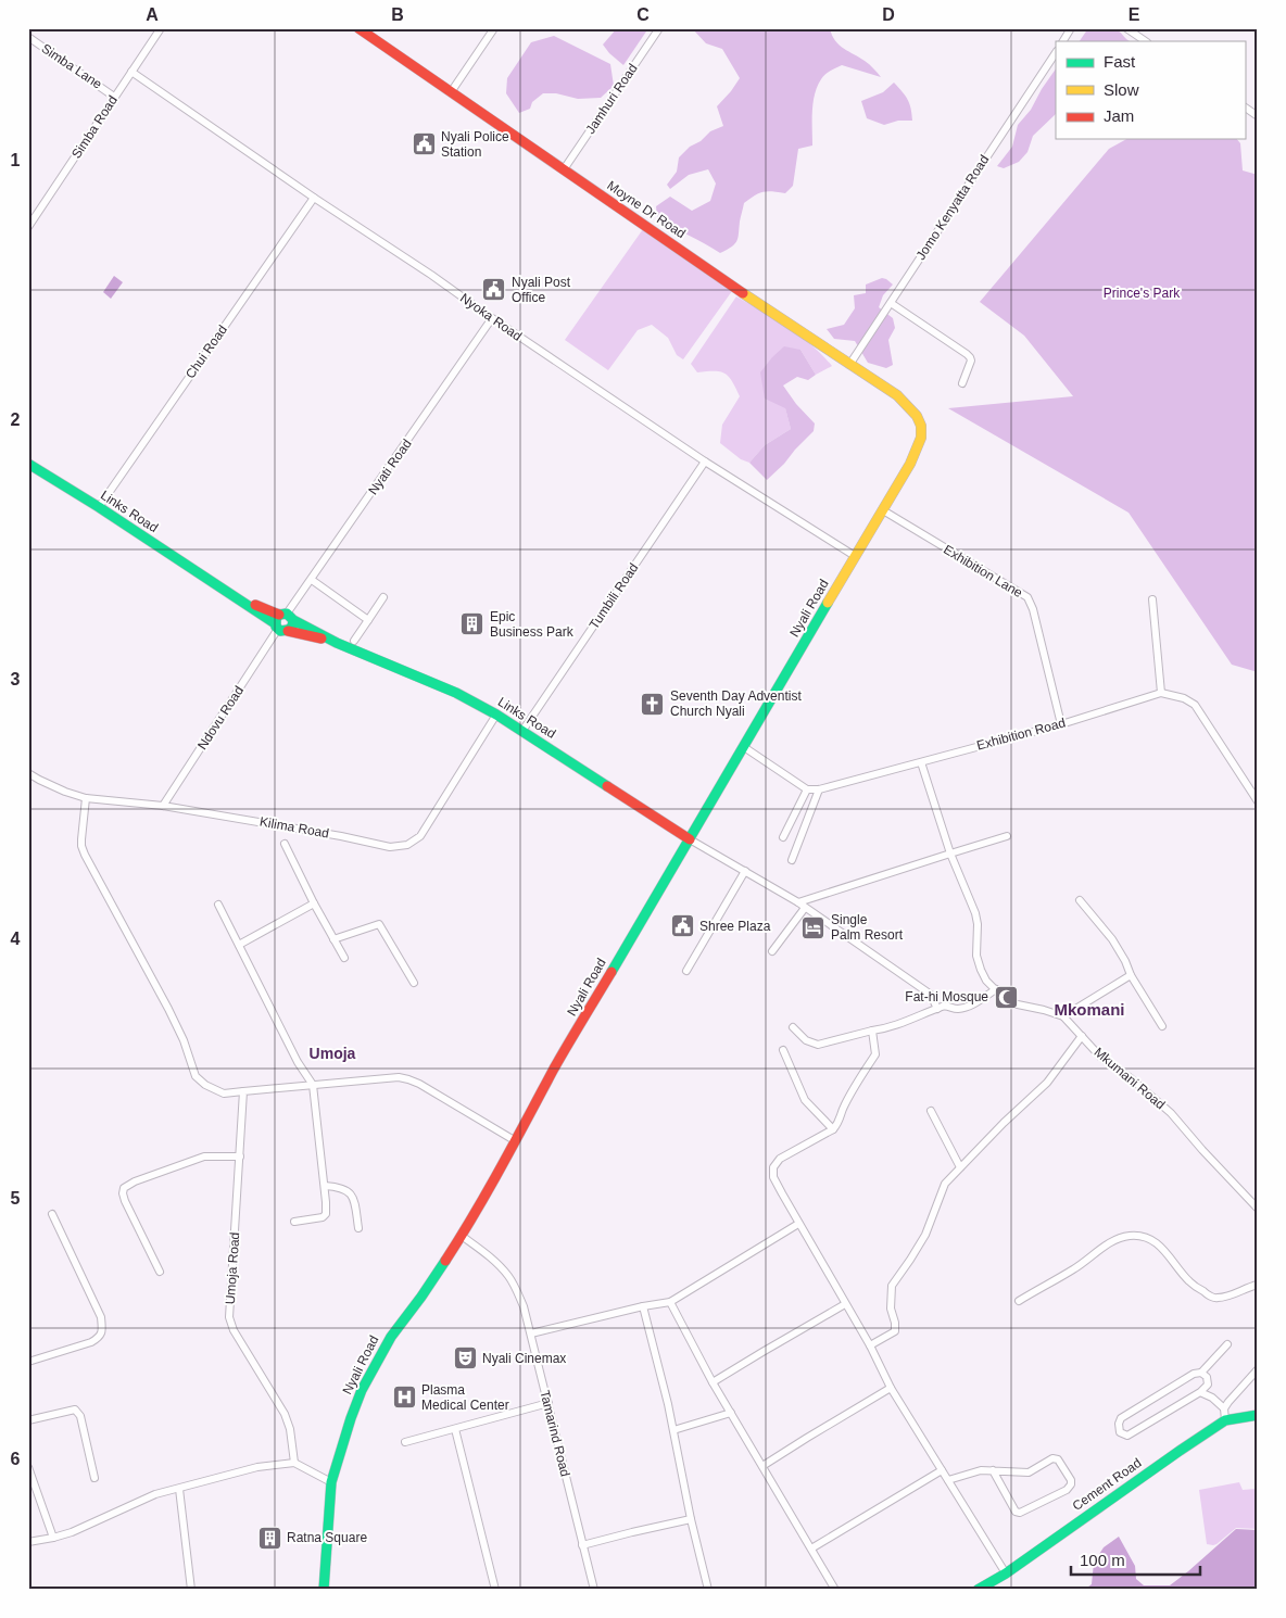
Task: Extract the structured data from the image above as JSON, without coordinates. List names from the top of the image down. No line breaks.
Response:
{"streets":{"main road":["Moyne Dr Road","Links Road","Nyali Road","Cement Road"],"street":["Simba Lane","Jamhuri Road","Simba Road","Jomo Kenyatta Road","Nyoka Road","Chui Road","Nyati Road","Exhibition Lane","Tumbili Road","Ndovu Road","Exhibition Road","Kilima Road","Mkumani Road","Umoja Road","Tamarind Road"]},"crossings":[["Simba Lane","Simba Road"],["Jamhuri Road","Moyne Dr Road"],["Simba Road","Nyoka Road"],["Jomo Kenyatta Road","Moyne Dr Road"],["Moyne Dr Road","Nyali Road"],["Nyoka Road","Chui Road"],["Nyoka Road","Nyati Road"],["Nyoka Road","Tumbili Road"],["Nyoka Road","Nyali Road"],["Chui Road","Links Road"],["Nyati Road","Links Road"],["Nyati Road","Ndovu Road"],["Links Road","Tumbili Road"],["Links Road","Nyali Road"],["Links Road","Ndovu Road"],["Links Road","Kilima Road"],["Exhibition Lane","Nyali Road"],["Exhibition Lane","Exhibition Road"],["Nyali Road","Exhibition Road"],["Nyali Road","Tamarind Road"],["Ndovu Road","Kilima Road"],["Exhibition Road","Mkumani Road"]],"districts":["Mkomani","Umoja"],"parks":["Prince's Park"],"places":{"public building":["Nyali Police Station","Nyali Post Office","Shree Plaza"],"building":["Epic Business Park","Ratna Square"],"church":["Seventh Day Adventist Church Nyali"],"hotel":["Single Palm Resort"],"mosque":["Fat-hi Mosque"],"theatre":["Nyali Cinemax"],"hospital":["Plasma Medical Center"]},"legend":["Fast","Slow","Jam"],"scale_bar":"100 m","grid":{"columns":["A","B","C","D","E"],"rows":["1","2","3","4","5","6"]}}
